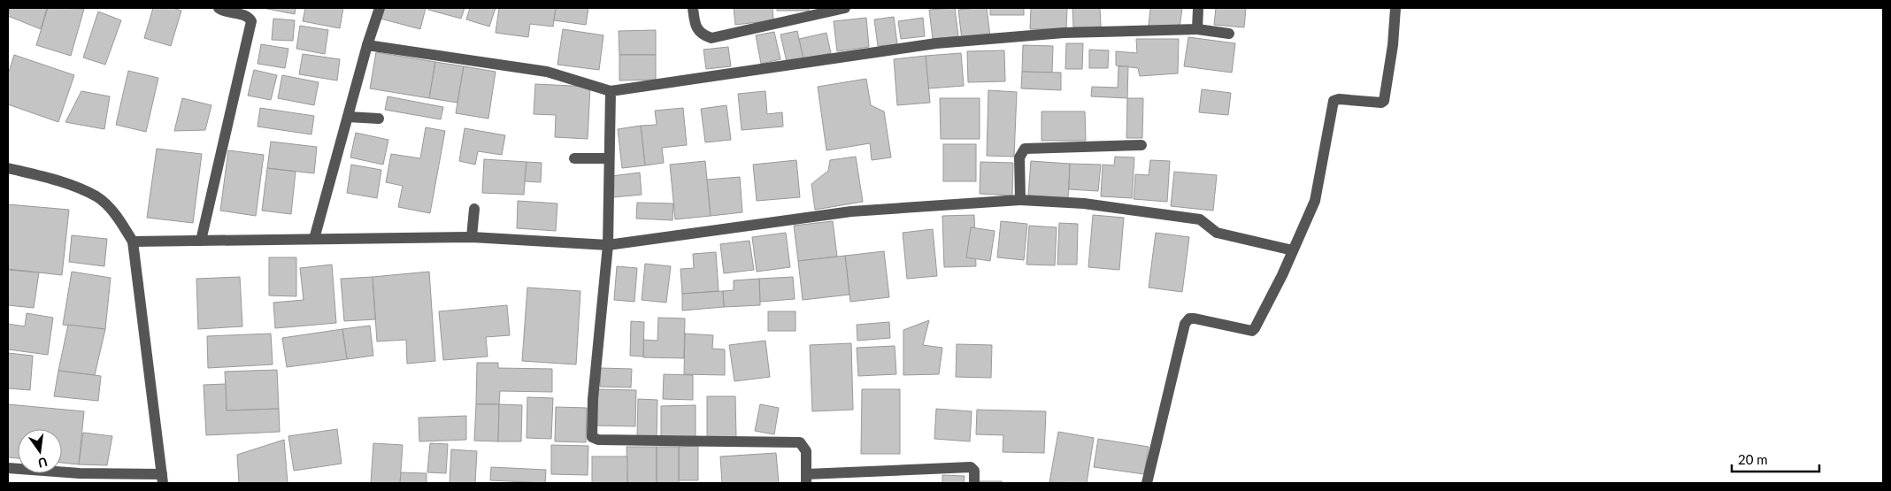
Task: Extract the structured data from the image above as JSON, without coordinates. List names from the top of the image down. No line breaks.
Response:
{"scale_bar":"20 m","north":"bottom"}
